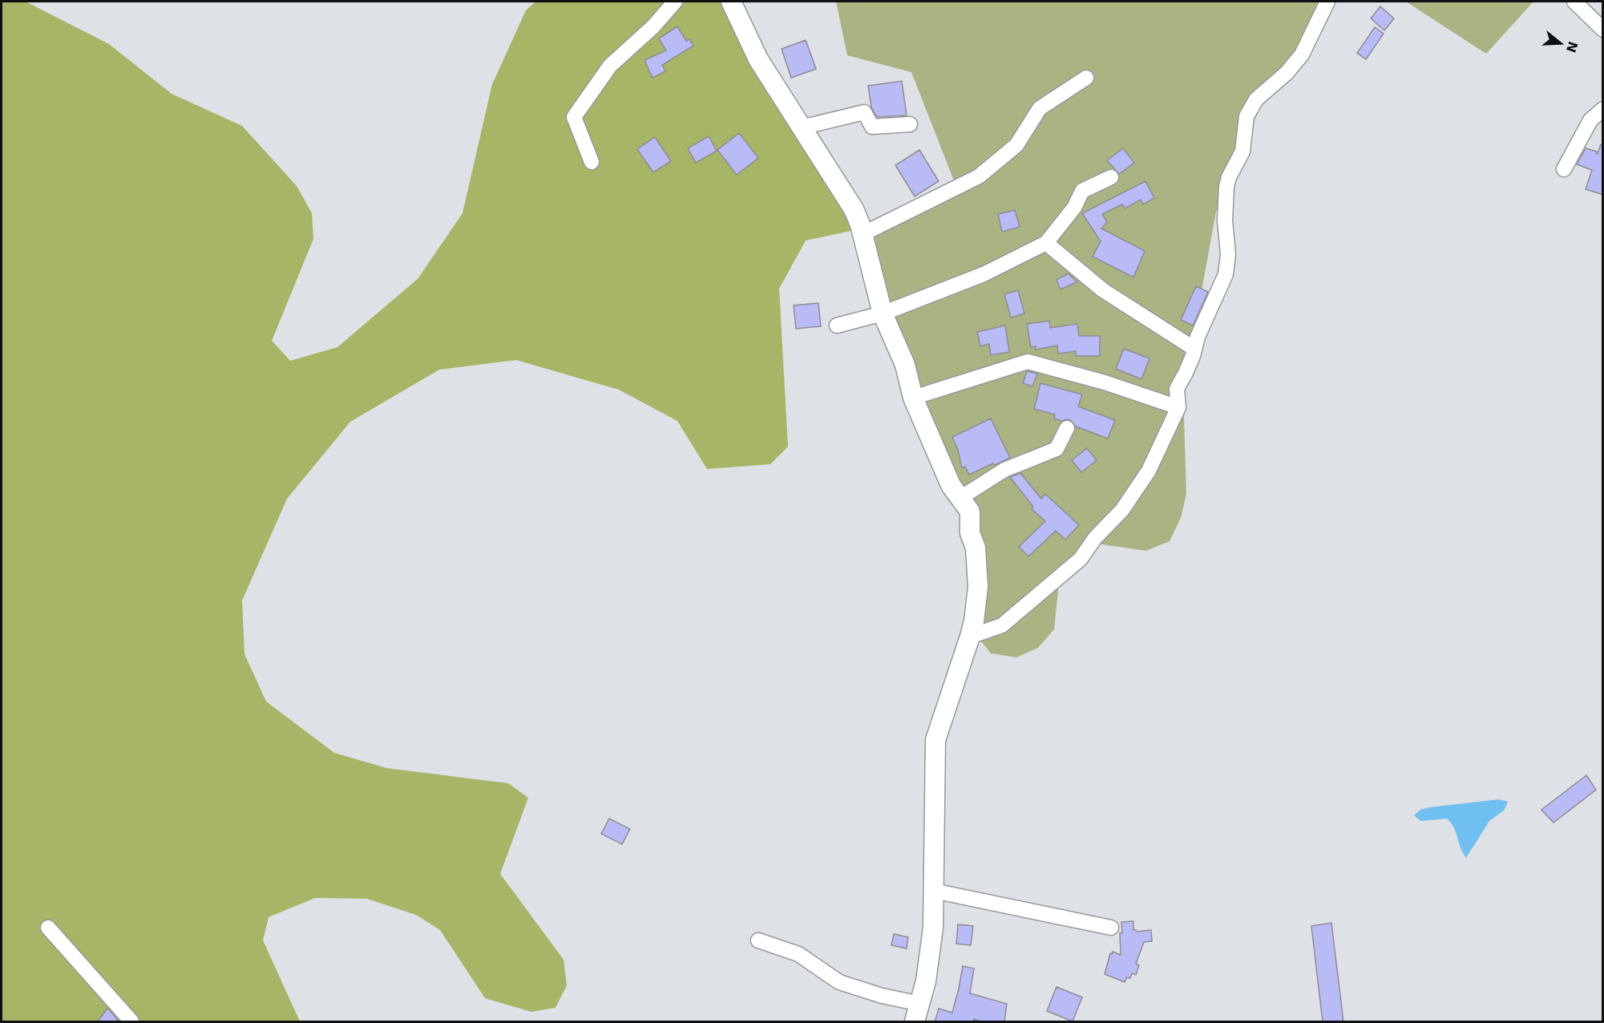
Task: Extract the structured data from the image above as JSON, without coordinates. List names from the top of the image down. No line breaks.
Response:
{"north":"right"}
